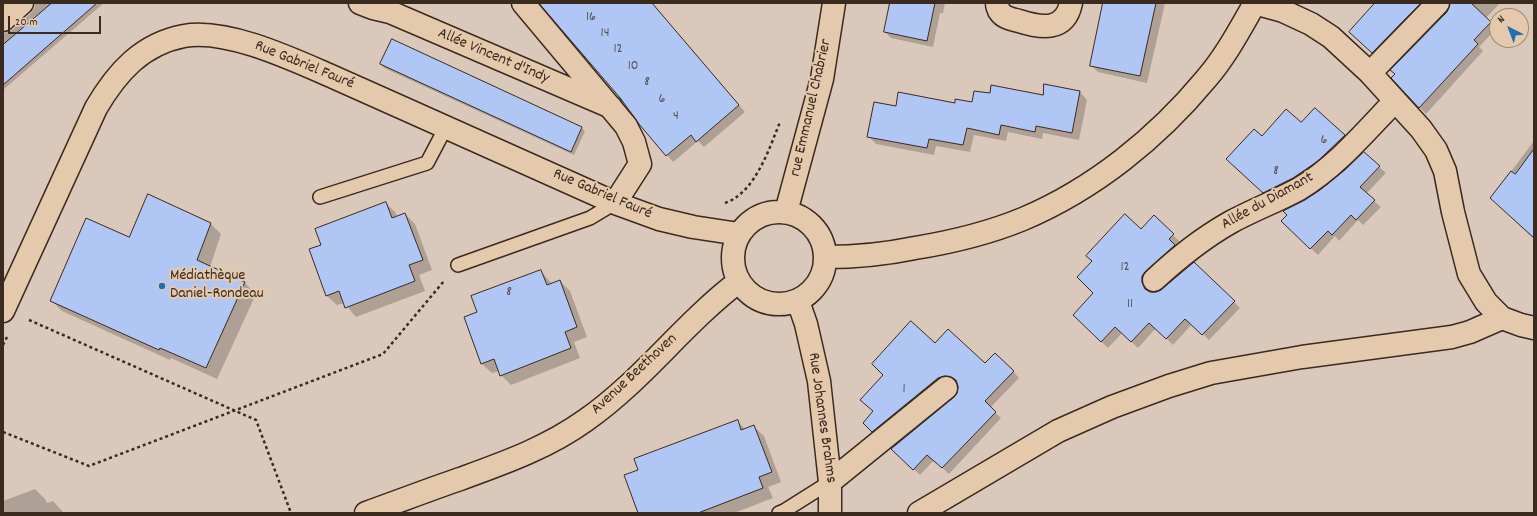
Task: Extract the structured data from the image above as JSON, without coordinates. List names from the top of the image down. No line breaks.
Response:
{"streets":{"street":["Allée Vincent d'Indy","Rue Gabriel Fauré","rue Emmanuel Chabrier","Allée du Diamant","Avenue Beethoven","Rue Johannes Brahms"]},"crossings":[["Allée Vincent d'Indy","Rue Gabriel Fauré"],["Rue Gabriel Fauré","rue Emmanuel Chabrier"],["Rue Gabriel Fauré","Avenue Beethoven"],["Rue Gabriel Fauré","Rue Johannes Brahms"],["rue Emmanuel Chabrier","Avenue Beethoven"],["rue Emmanuel Chabrier","Rue Johannes Brahms"],["Avenue Beethoven","Rue Johannes Brahms"]],"places":["Médiathèque Daniel-Rondeau"],"house_numbers":["16","14","12","10","8","6","4","6","8","12","8","11","1"],"scale_bar":"20 m","north":"top left"}
